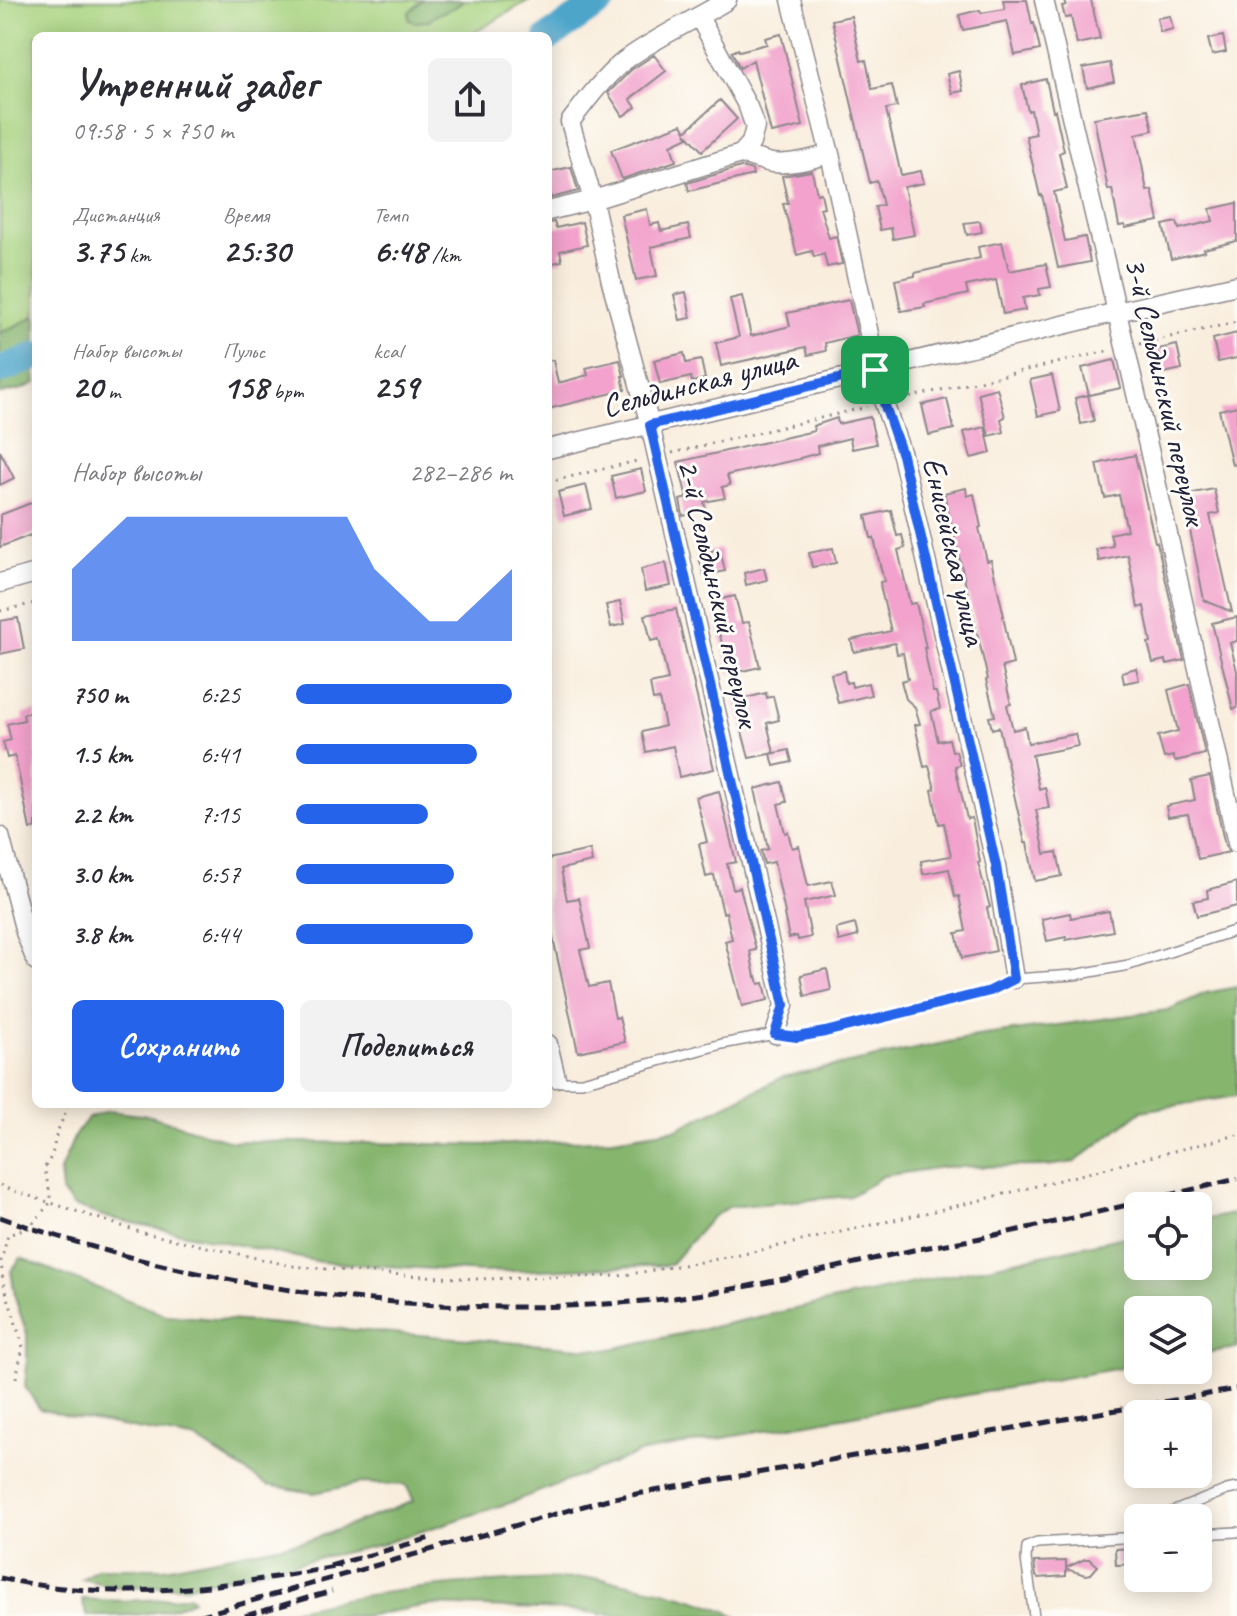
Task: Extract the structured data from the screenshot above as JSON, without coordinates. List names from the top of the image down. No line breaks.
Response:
{"streets":{"street":["Сельдинская улица","3-й Сельдинский переулок","Енисейская улица","2-й Сельдинский переулок"]},"crossings":[["Сельдинская улица","3-й Сельдинский переулок"],["Сельдинская улица","Енисейская улица"],["Сельдинская улица","2-й Сельдинский переулок"]],"page":{"heading":["Утренний забег","09:58 · 5 × 750 m"],"stats":[["Дистанция","3.75 km"],["Время","25:30"],["Темп","6:48 /km"],["Набор высоты","20 m"],["Пульс","158 bpm"],["kcal","259"]],"chart":["Набор высоты","282–286 m"],"list":[{"name":"750 m","note":"6:25"},{"name":"1.5 km","note":"6:41"},{"name":"2.2 km","note":"7:15"},{"name":"3.0 km","note":"6:57"},{"name":"3.8 km","note":"6:44"}],"buttons":["Сохранить","Поделиться"],"map_buttons":["+","−"]}}
